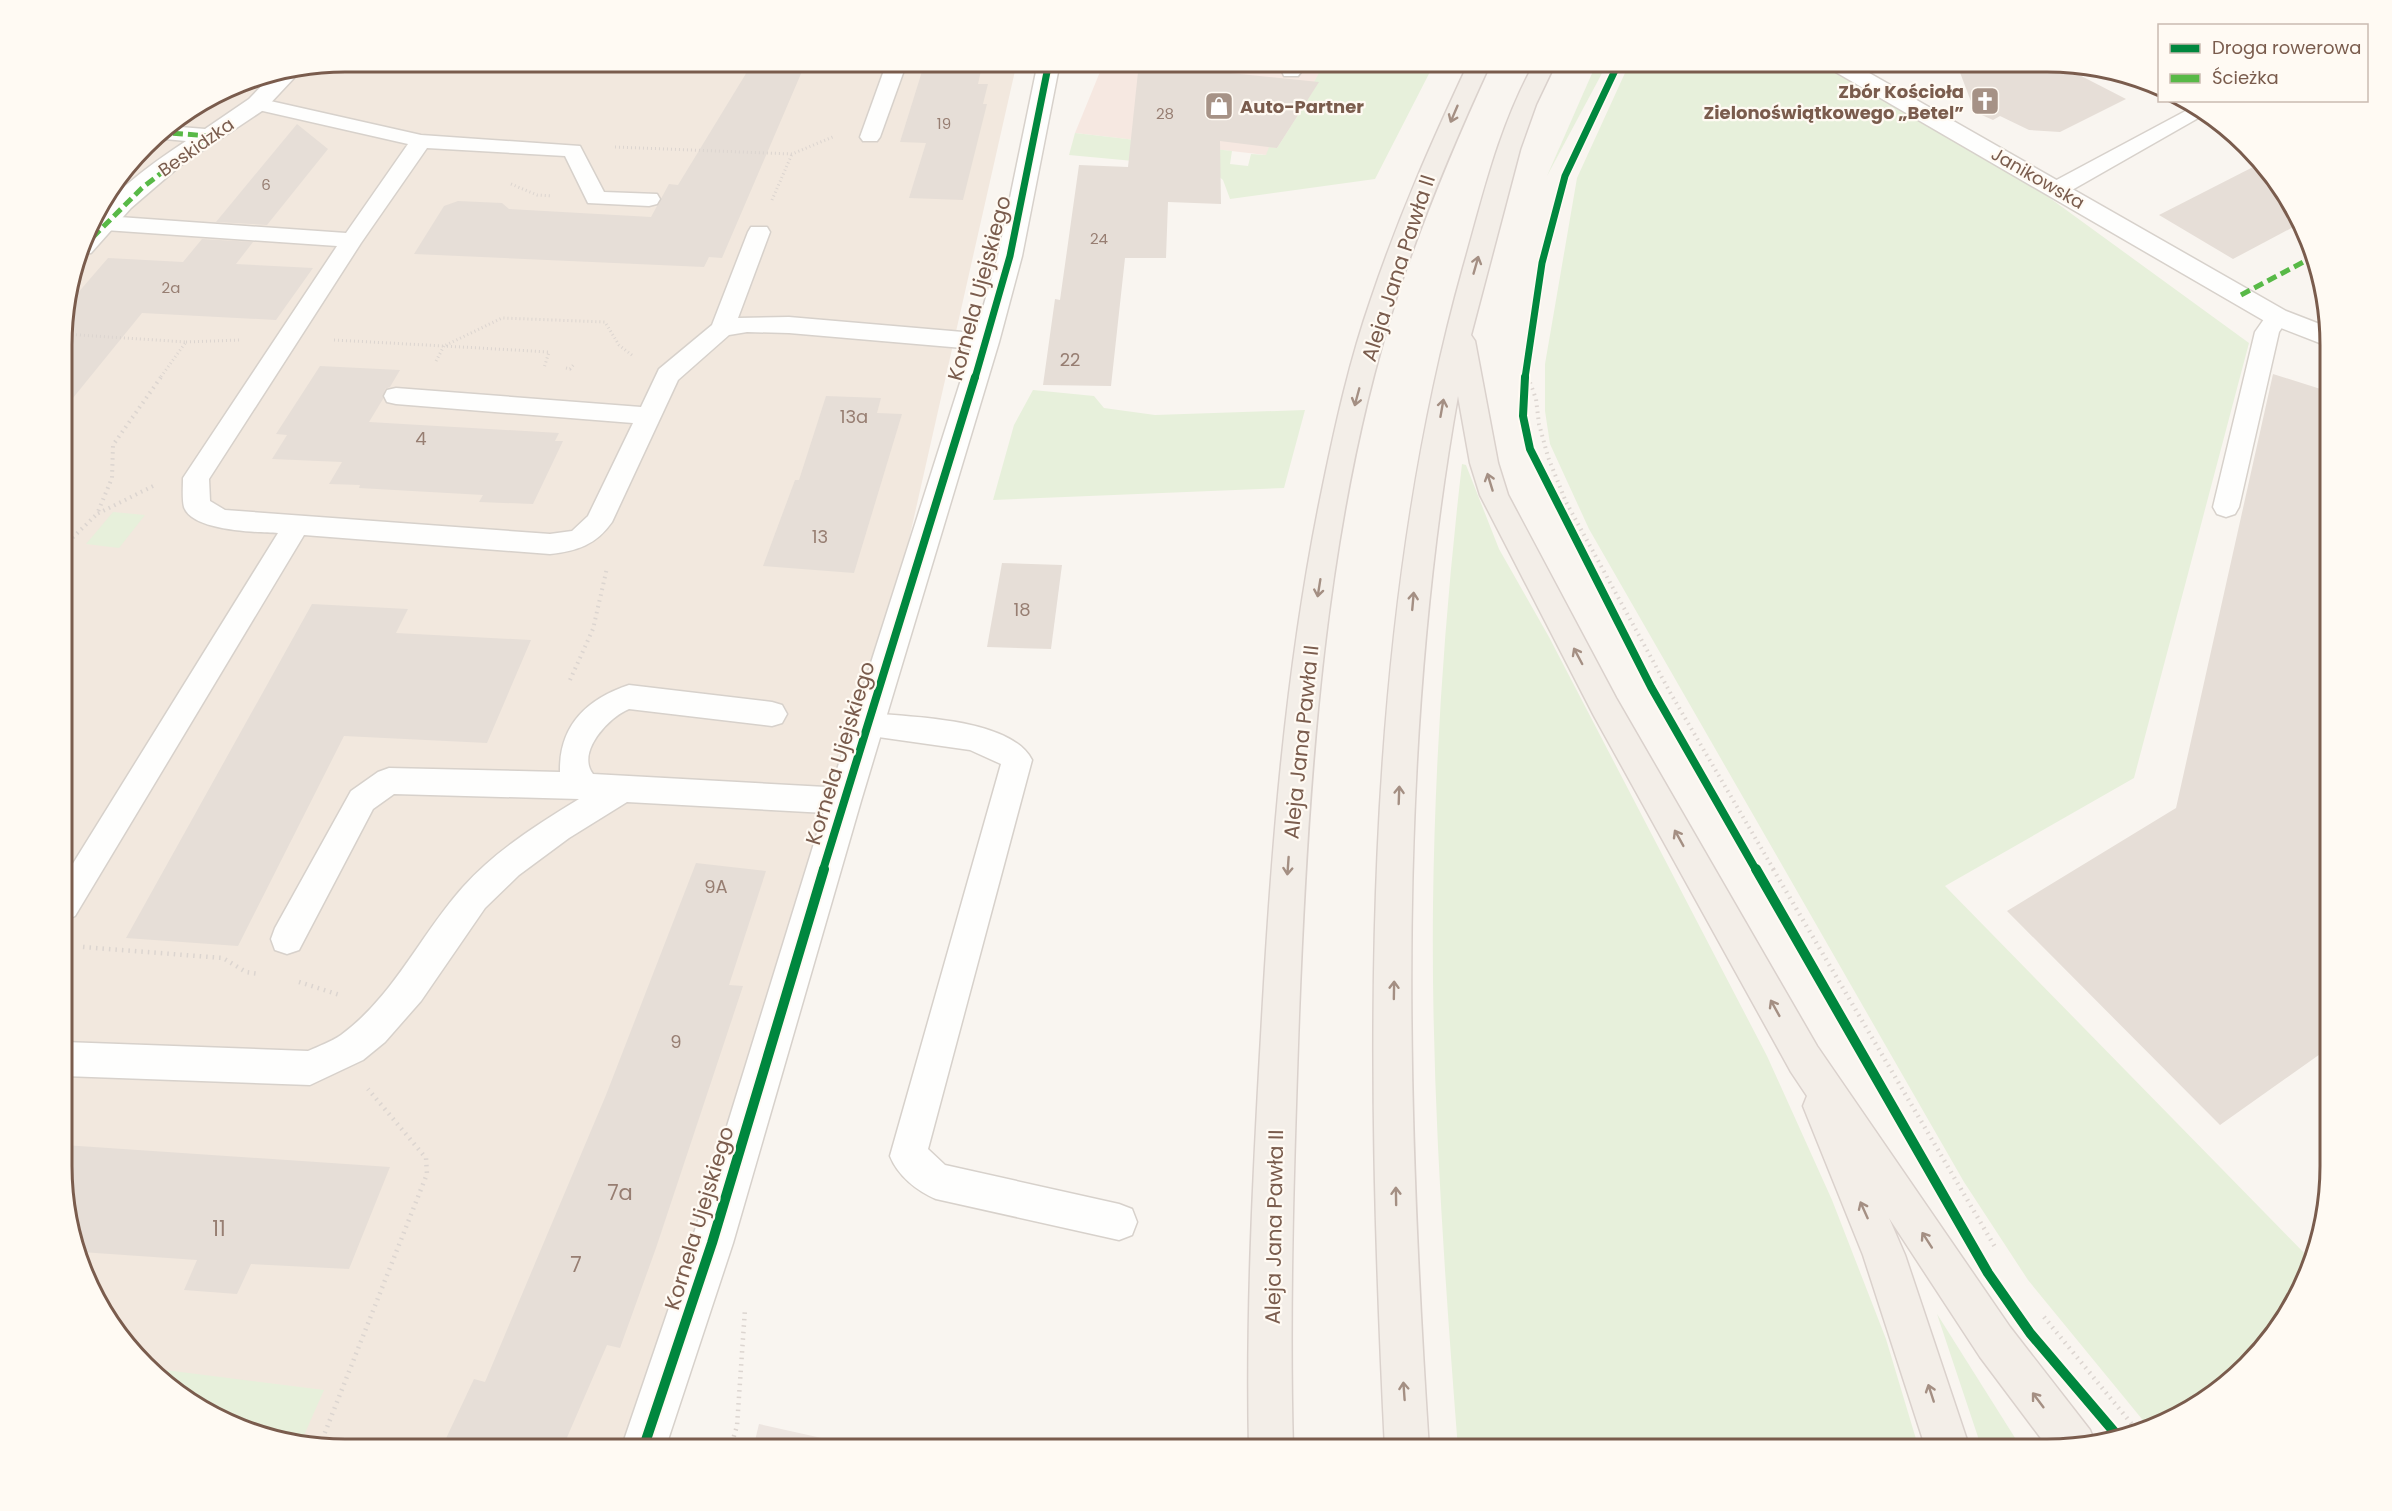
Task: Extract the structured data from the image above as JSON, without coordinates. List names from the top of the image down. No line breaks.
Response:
{"streets":{"main road":["Aleja Jana Pawła II"],"street":["Beskidzka","Janikowska","Kornela Ujejskiego"]},"places":{"church":["Zbór Kościoła Zielonoświątkowego „Betel”"],"shop":["Auto-Partner"]},"house_numbers":["28","19","6","24","2a","22","13a","4","13","18","9A","9","7a","11","7"],"legend":["Droga rowerowa","Ścieżka"]}
